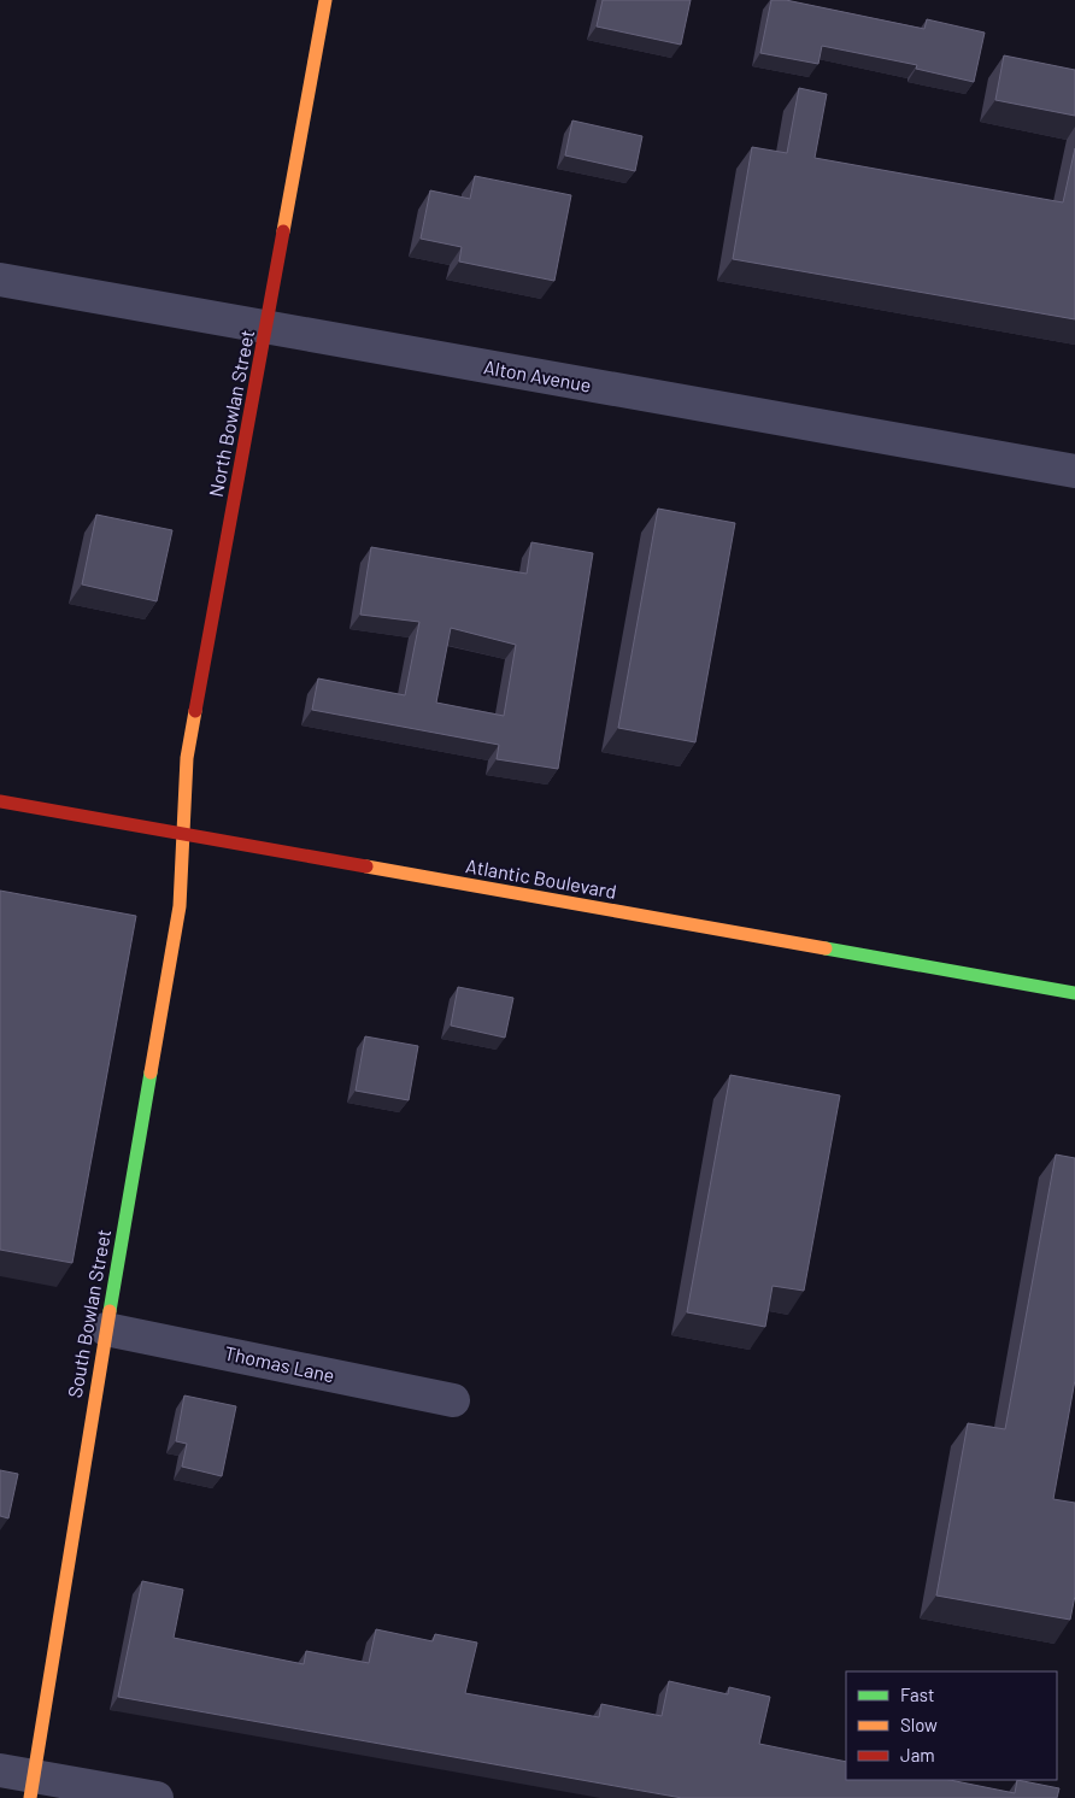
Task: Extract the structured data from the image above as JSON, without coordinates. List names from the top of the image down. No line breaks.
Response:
{"streets":{"street":["Alton Avenue","North Bowlan Street","Atlantic Boulevard","South Bowlan Street","Thomas Lane"]},"crossings":[["Alton Avenue","North Bowlan Street"],["North Bowlan Street","Atlantic Boulevard"],["North Bowlan Street","South Bowlan Street"],["Atlantic Boulevard","South Bowlan Street"],["South Bowlan Street","Thomas Lane"]],"legend":["Fast","Slow","Jam"]}
